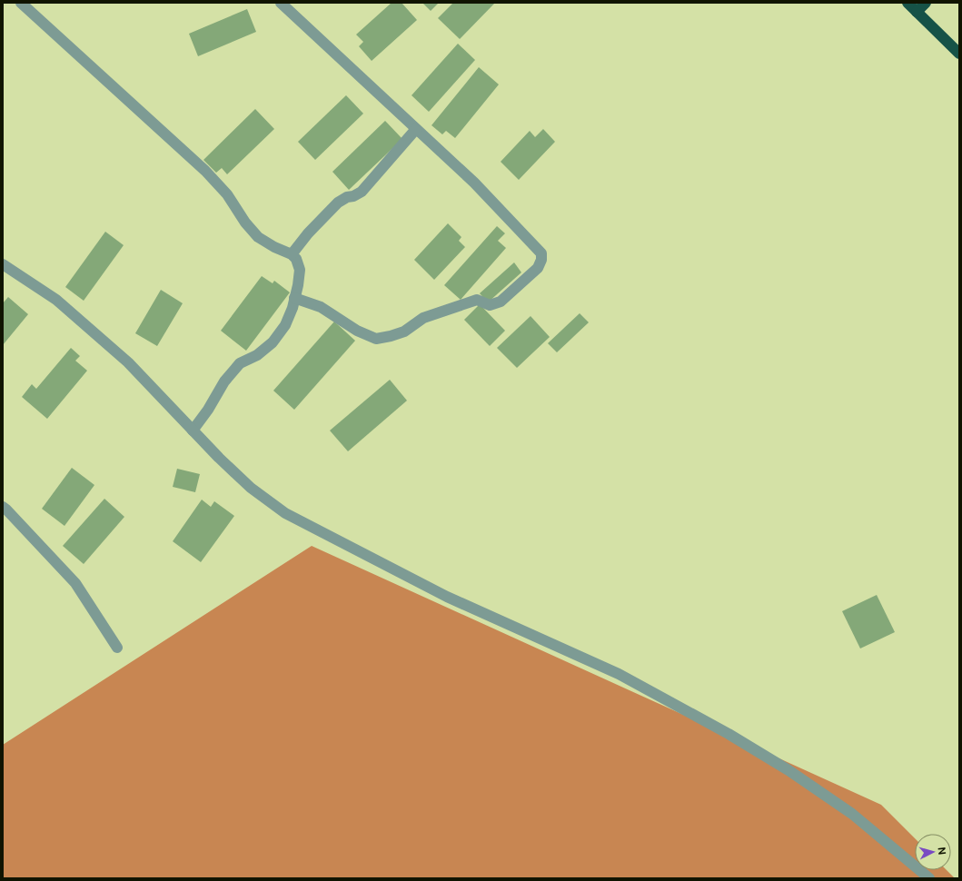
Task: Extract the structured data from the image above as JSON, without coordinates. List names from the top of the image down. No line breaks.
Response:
{"north":"right"}
